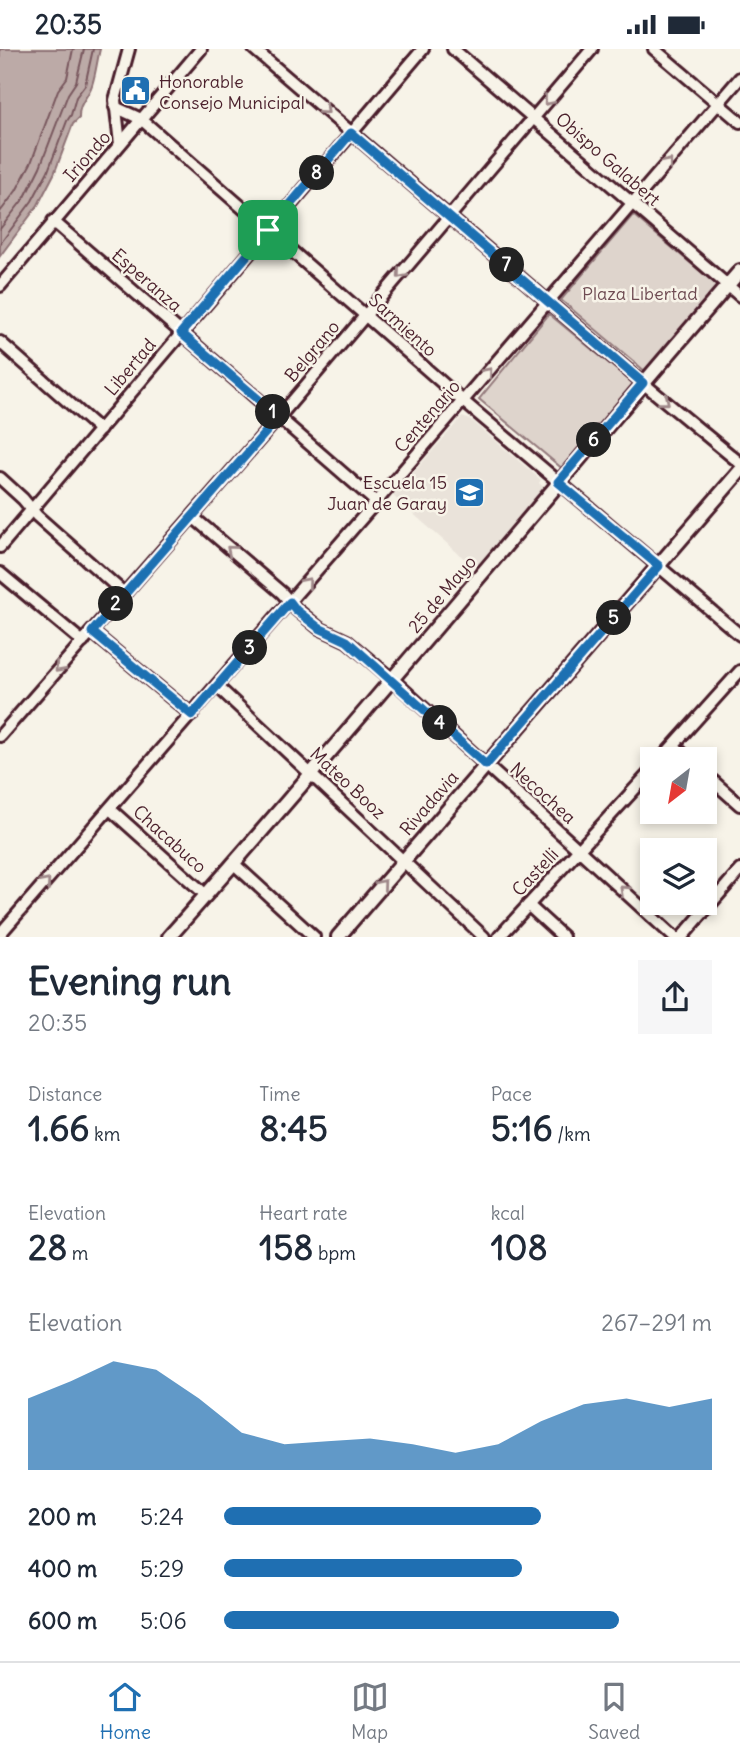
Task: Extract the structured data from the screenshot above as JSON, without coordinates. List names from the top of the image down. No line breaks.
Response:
{"streets":{"main road":["25 de Mayo","Rivadavia"],"street":["Iriondo","Obispo Galabert","Esperanza","Sarmiento","Belgrano","Libertad","Centenario","Mateo Booz","Necochea","Chacabuco","Castelli"]},"crossings":[["Iriondo","Esperanza"],["Iriondo","Sarmiento"],["Obispo Galabert","Belgrano"],["Obispo Galabert","Centenario"],["Obispo Galabert","25 de Mayo"],["Esperanza","Belgrano"],["Esperanza","Libertad"],["Esperanza","Centenario"],["Sarmiento","Belgrano"],["Sarmiento","Libertad"],["Sarmiento","Centenario"],["Sarmiento","25 de Mayo"],["Sarmiento","Rivadavia"],["Belgrano","Necochea"],["Centenario","Mateo Booz"],["Centenario","Necochea"],["Centenario","Chacabuco"],["25 de Mayo","Mateo Booz"],["25 de Mayo","Necochea"],["25 de Mayo","Chacabuco"],["Mateo Booz","Rivadavia"],["Necochea","Rivadavia"],["Necochea","Castelli"]],"one_way":["Belgrano","Centenario","Necochea"],"parks":["Plaza Libertad"],"places":{"public building":["Honorable Consejo Municipal"],"school or university":["Escuela 15 Juan de Garay"]},"north":"bottom left","page":{"status":"20:35","pins":["8","7","1","6","2","5","3","4"],"heading":["Evening run","20:35"],"stats":[["Distance","1.66 km"],["Time","8:45"],["Pace","5:16 /km"],["Elevation","28 m"],["Heart rate","158 bpm"],["kcal","108"]],"chart":["Elevation","267–291 m"],"list":[{"name":"200 m","note":"5:24"},{"name":"400 m","note":"5:29"},{"name":"600 m","note":"5:06"}],"tabs":["Home","Map","Saved"]}}
